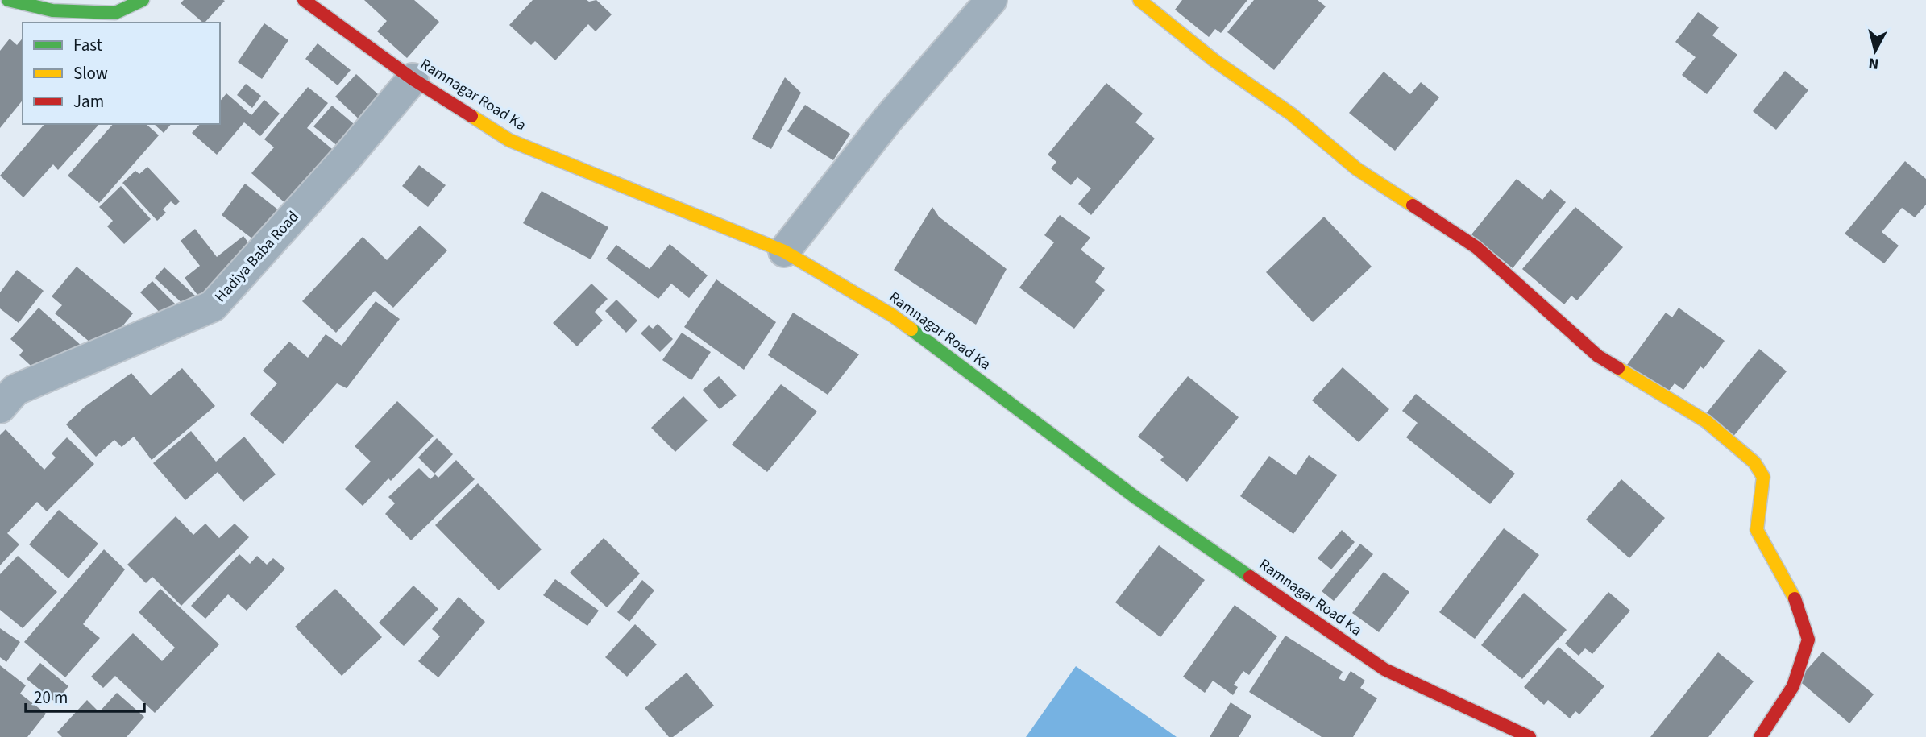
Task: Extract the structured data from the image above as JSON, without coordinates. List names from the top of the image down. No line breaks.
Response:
{"streets":{"street":["Ramnagar Road Ka","Hadiya Baba Road"]},"crossings":[["Ramnagar Road Ka","Hadiya Baba Road"]],"legend":["Fast","Slow","Jam"],"scale_bar":"20 m","north":"bottom"}
